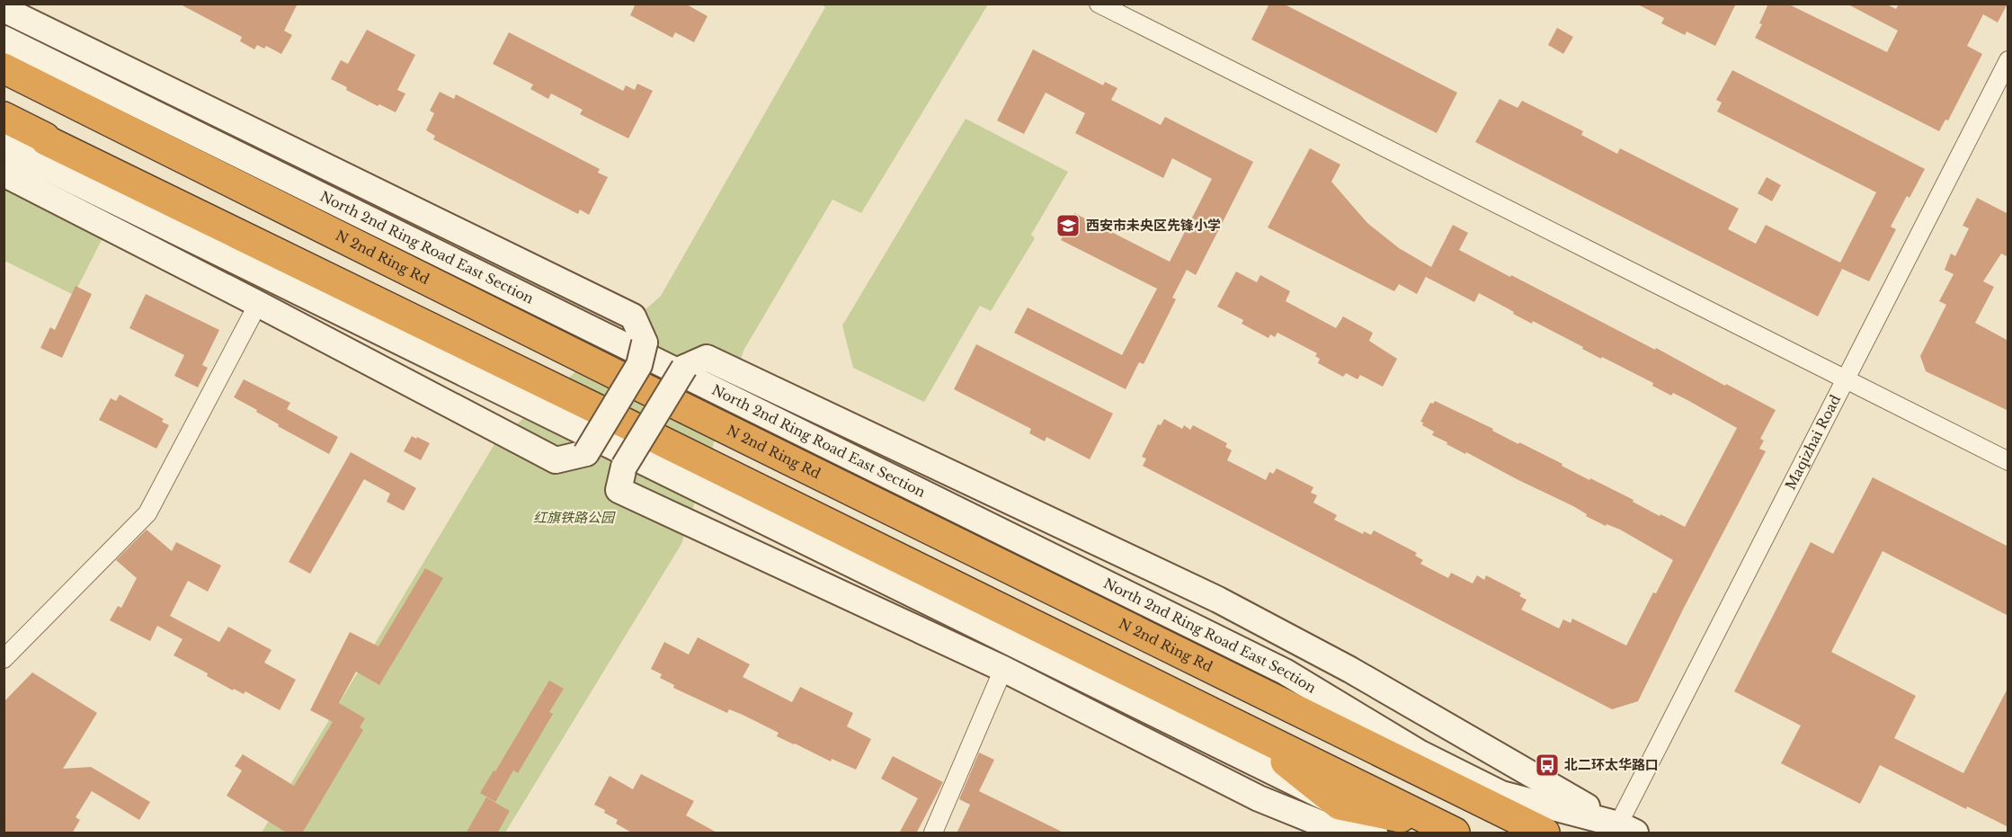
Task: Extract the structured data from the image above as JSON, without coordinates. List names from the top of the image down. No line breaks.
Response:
{"streets":{"highway":["N 2nd Ring Rd"],"main road":["North 2nd Ring Road East Section"],"street":["Maqizhai Road"]},"crossings":[["North 2nd Ring Road East Section","Maqizhai Road"]],"parks":["红旗铁路公园"],"places":{"school or university":["西安市未央区先锋小学"],"bus stop":["北二环太华路口"]}}
